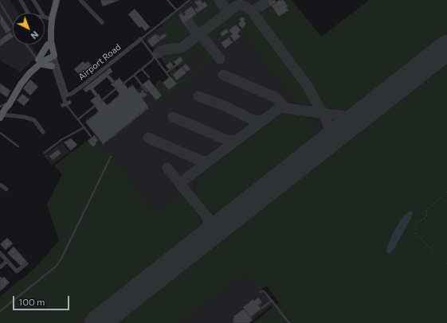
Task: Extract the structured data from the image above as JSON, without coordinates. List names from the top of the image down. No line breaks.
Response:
{"streets":{"street":["Airport Road"]},"scale_bar":"100 m","north":"bottom right"}
